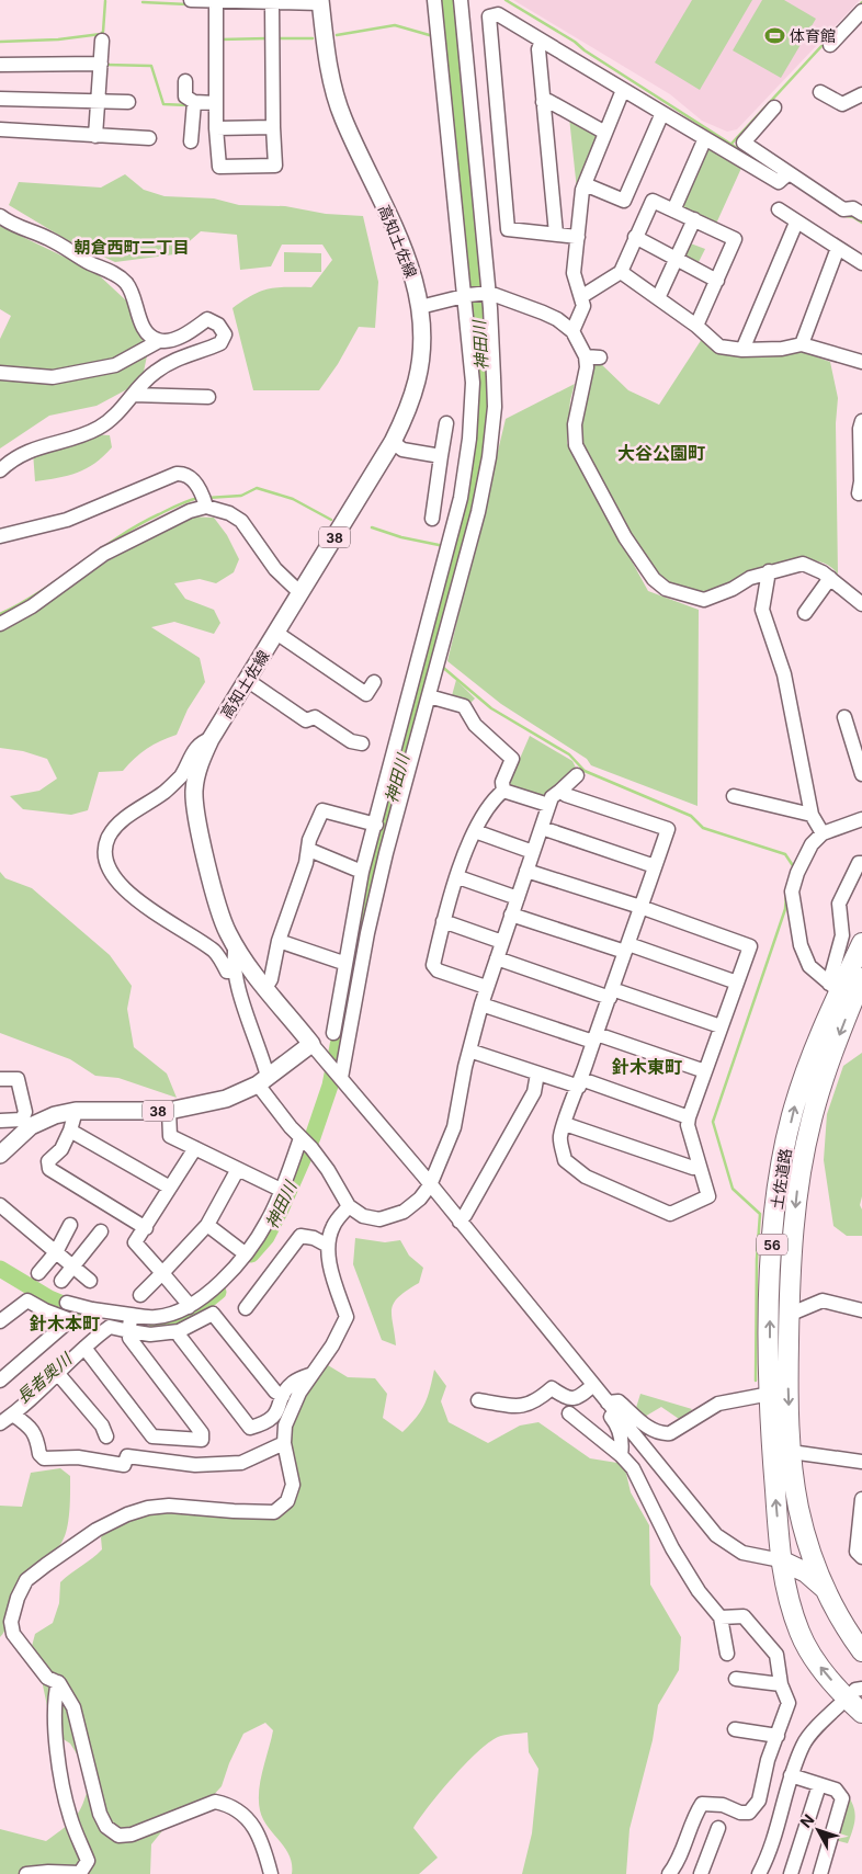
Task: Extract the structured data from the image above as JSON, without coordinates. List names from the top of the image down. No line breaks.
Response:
{"streets":{"highway":["土佐道路","56"],"main road":["高知土佐線","38"]},"crossings":[["高知土佐線","38"],["土佐道路","56"]],"districts":["朝倉西町二丁目","大谷公園町","針木東町","針木本町"],"water":["神田川","長者奥川"],"places":{"sports":["体育館"]},"north":"top left"}
